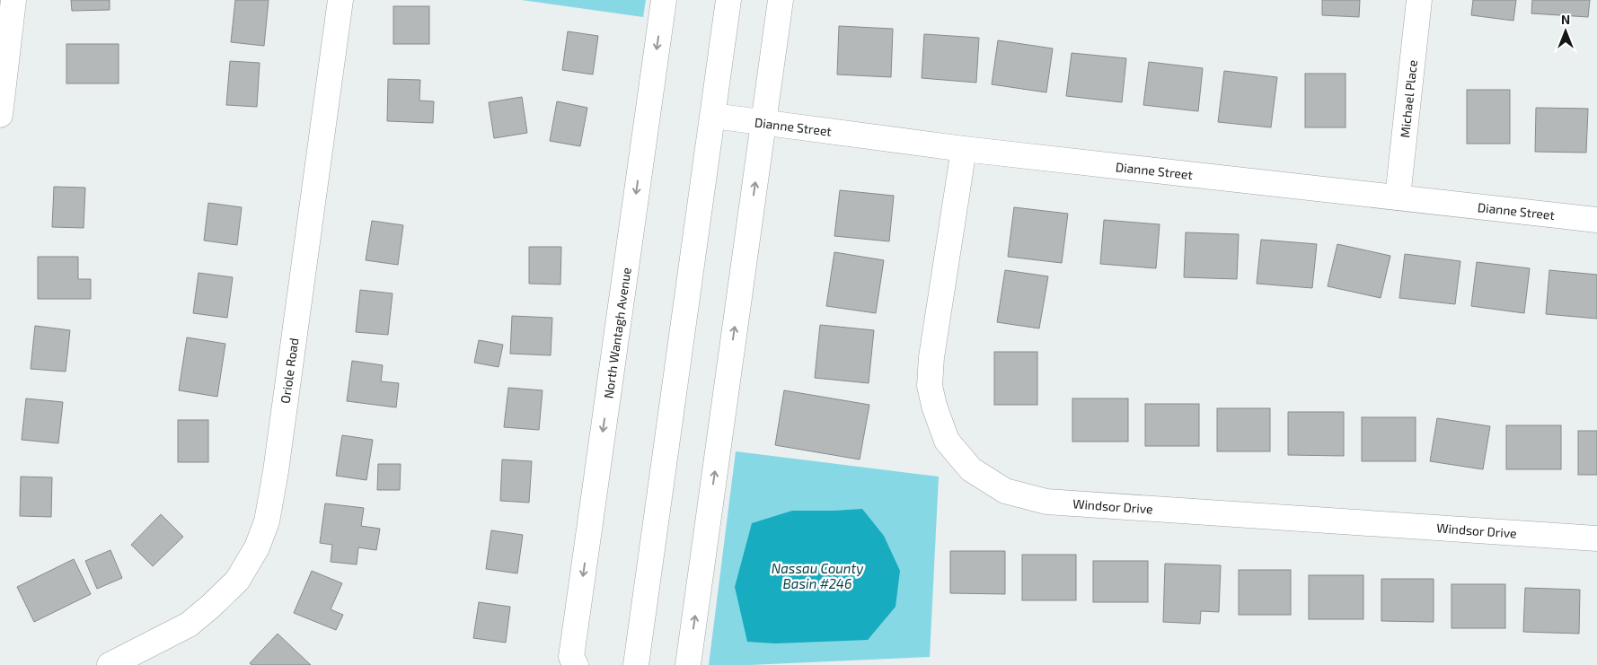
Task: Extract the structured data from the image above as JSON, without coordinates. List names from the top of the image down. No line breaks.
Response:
{"streets":{"street":["Michael Place","Dianne Street","North Wantagh Avenue","Oriole Road","Windsor Drive"]},"crossings":[["Michael Place","Dianne Street"],["Dianne Street","Windsor Drive"]],"water":["Nassau County Basin #246"],"north":"top"}
